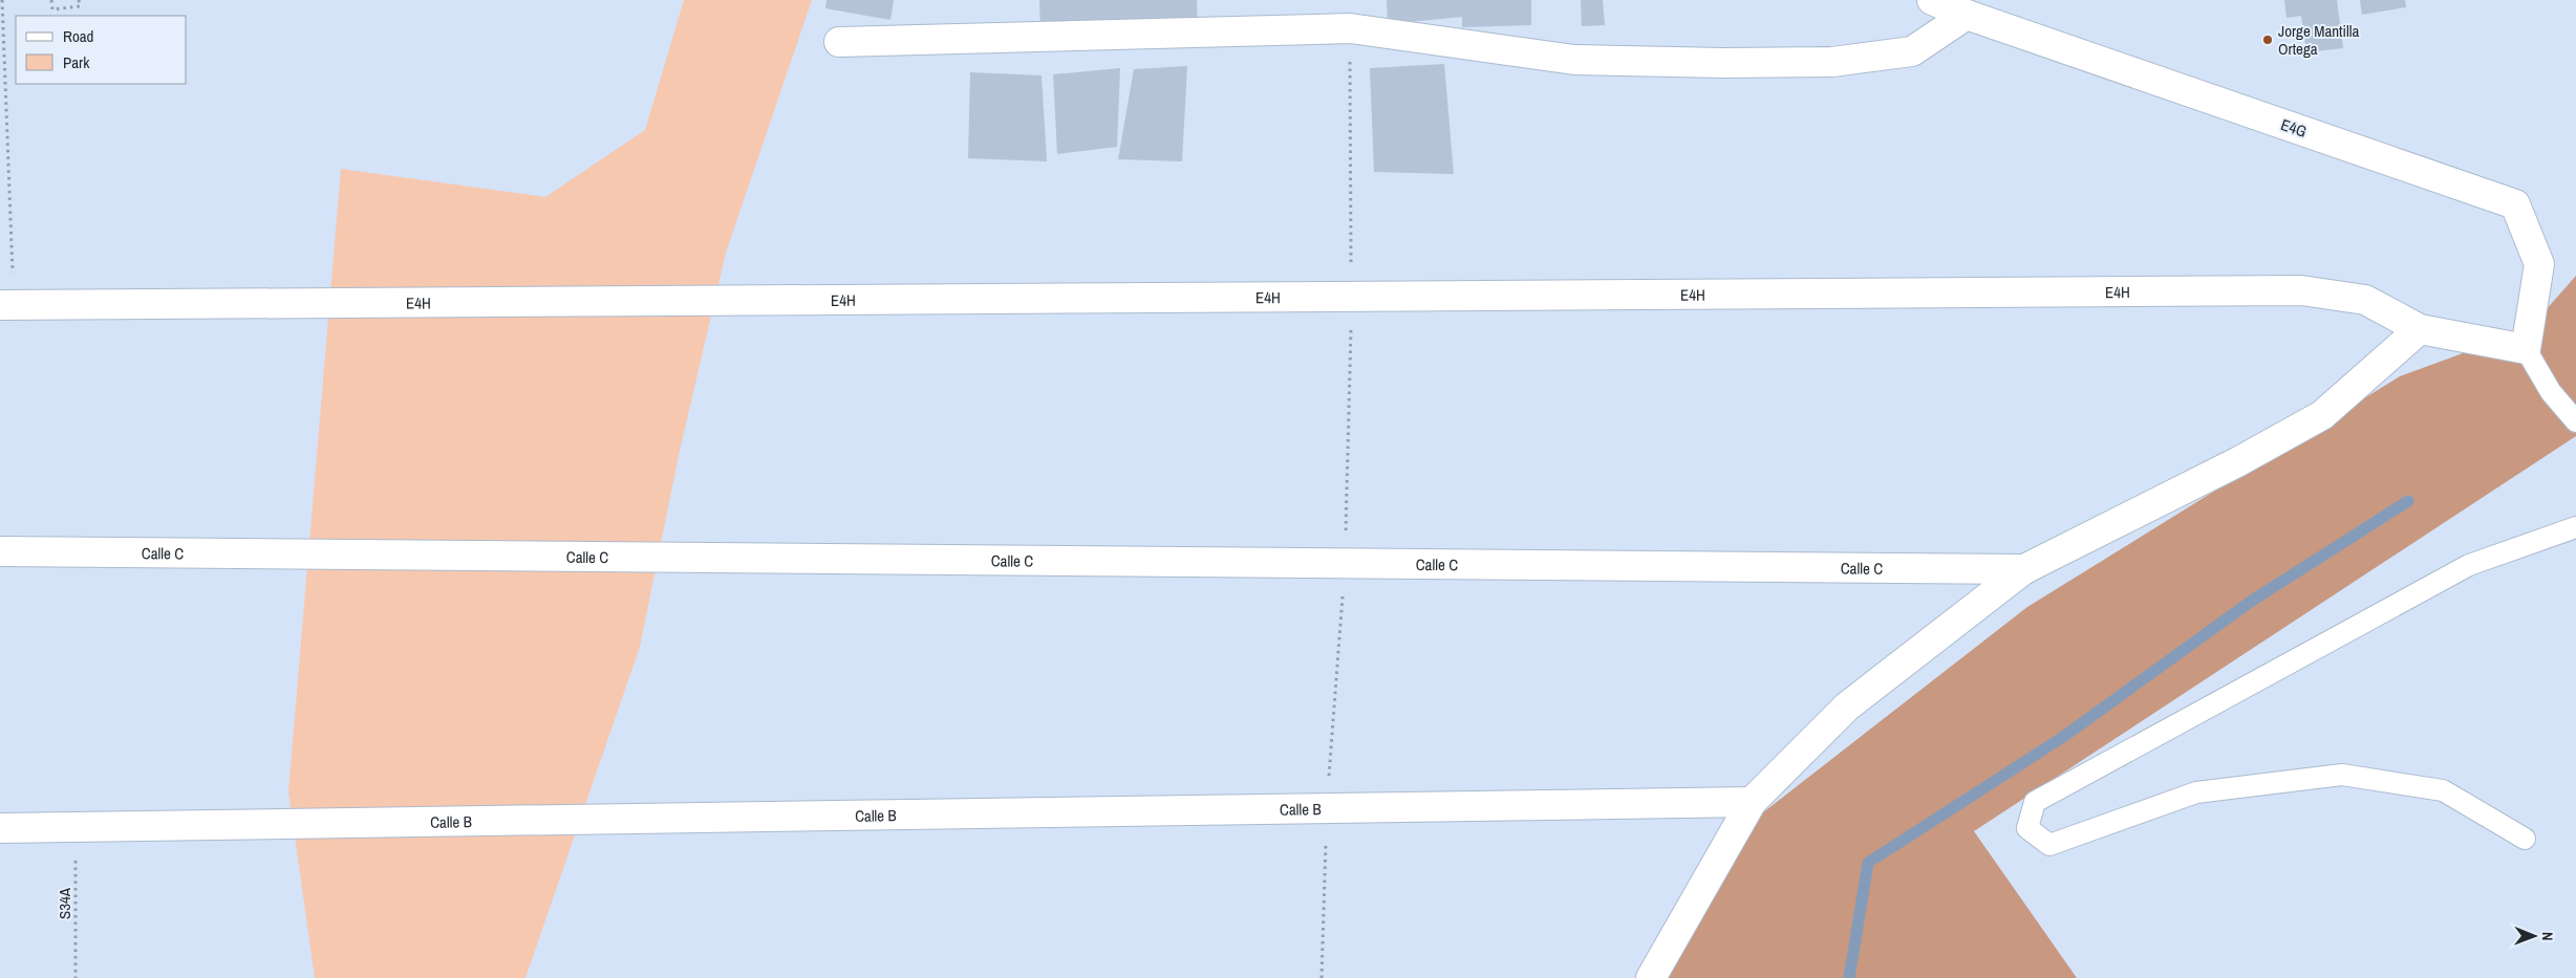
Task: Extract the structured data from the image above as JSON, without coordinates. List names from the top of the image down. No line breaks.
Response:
{"streets":{"street":["E4G","E4H","Calle C","Calle B"],"path":["S34A"]},"crossings":[["E4G","E4H"],["Calle B","S34A"]],"places":["Jorge Mantilla Ortega"],"legend":["Road","Park"],"north":"right"}
